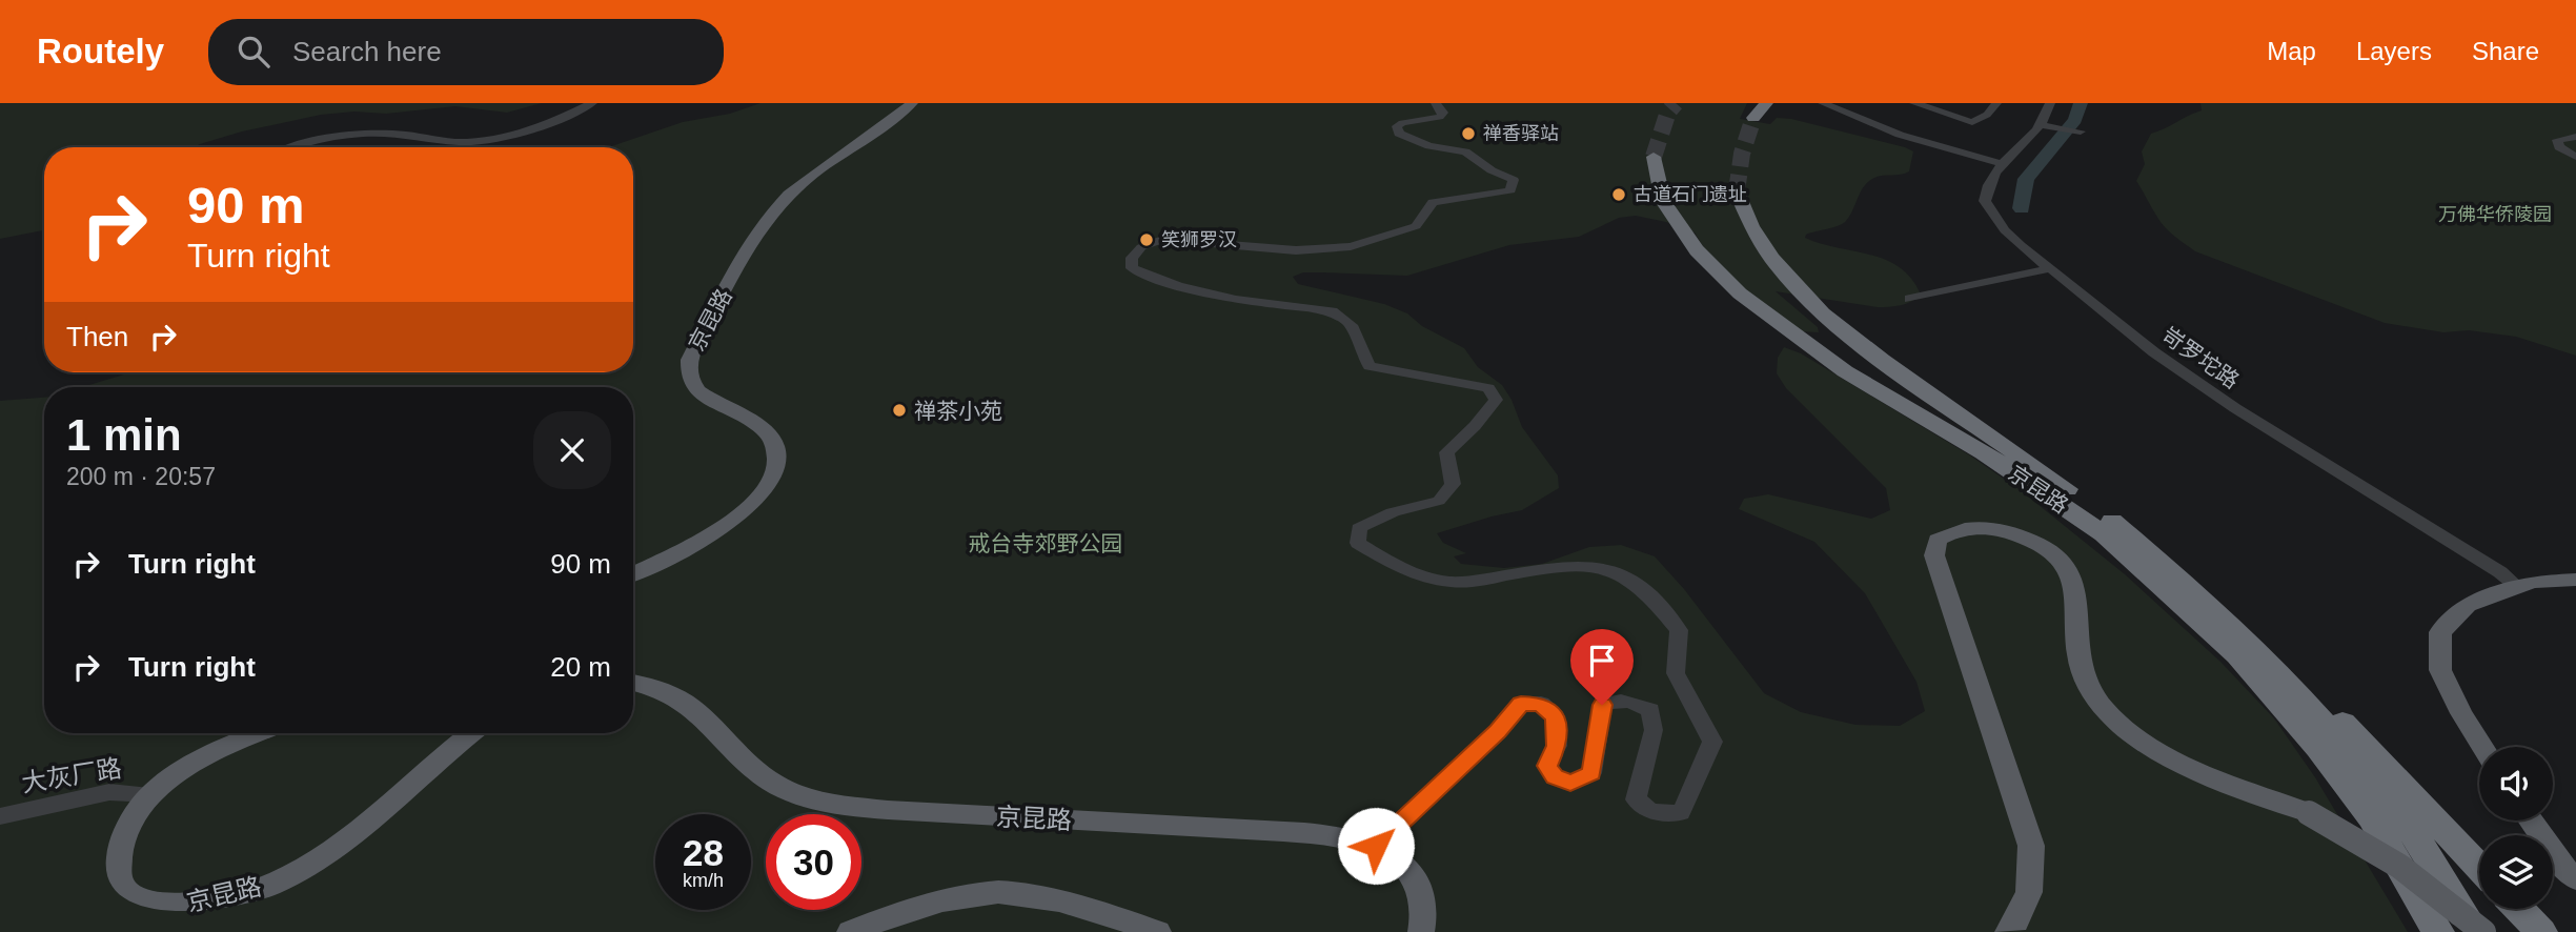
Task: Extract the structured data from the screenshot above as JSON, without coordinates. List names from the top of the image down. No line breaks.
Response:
{"streets":{"highway":["京昆路"],"street":["岢罗坨路","大灰厂路"]},"crossings":[["京昆路","大灰厂路"]],"parks":["万佛华侨陵园","戒台寺郊野公园"],"places":["禅香驿站","古道石门遗址","笑狮罗汉","禅茶小苑"],"page":{"header":"Routely","search":"Search here","nav":["Map","Layers","Share"],"turn":["90 m","Turn right"],"then":"Then","heading":["1 min","200 m · 20:57"],"list":[{"name":"Turn right","value":"90 m"},{"name":"Turn right","value":"20 m"}],"speed":"28 km/h","limit":"30"}}
